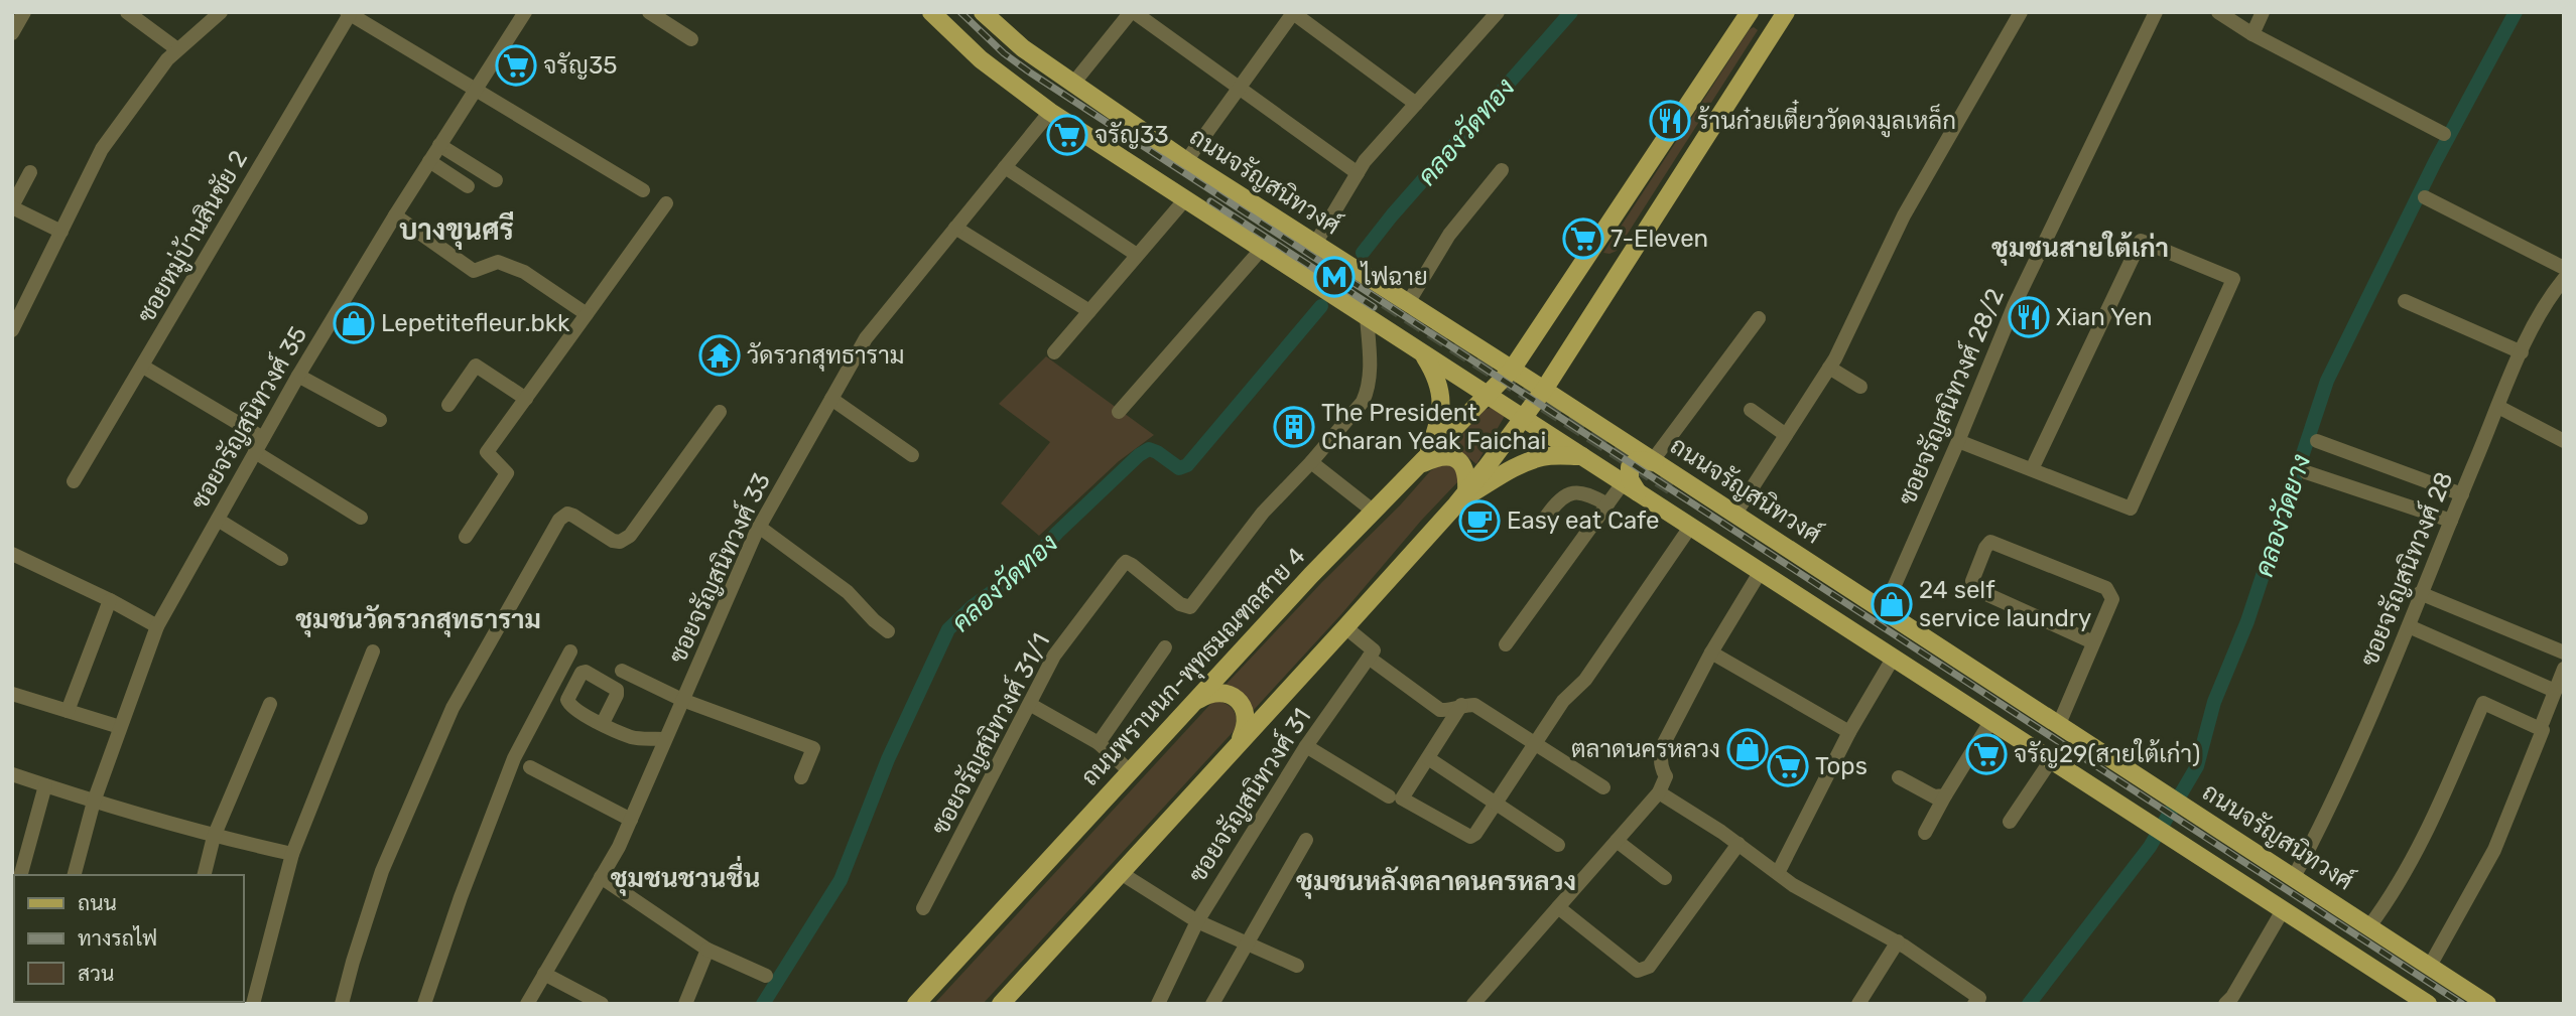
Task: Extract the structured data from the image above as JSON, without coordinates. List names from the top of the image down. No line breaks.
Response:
{"streets":{"main road":["ถนนจรัญสนิทวงศ์","ถนนพรานนก-พุทธมณฑลสาย 4"],"street":["ซอยหมู่บ้านสินชัย 2","ซอยจรัญสนิทวงศ์ 28/2","ซอยจรัญสนิทวงศ์ 35","ซอยจรัญสนิทวงศ์ 33","ซอยจรัญสนิทวงศ์ 28","ซอยจรัญสนิทวงศ์ 31/1","ซอยจรัญสนิทวงศ์ 31"]},"crossings":[["ถนนจรัญสนิทวงศ์","ซอยจรัญสนิทวงศ์ 28/2"],["ถนนจรัญสนิทวงศ์","ซอยจรัญสนิทวงศ์ 33"],["ถนนจรัญสนิทวงศ์","ซอยจรัญสนิทวงศ์ 28"],["ถนนจรัญสนิทวงศ์","ถนนพรานนก-พุทธมณฑลสาย 4"],["ถนนจรัญสนิทวงศ์","ซอยจรัญสนิทวงศ์ 31/1"]],"districts":["บางขุนศรี","ชุมชนสายใต้เก่า","ชุมชนวัดรวกสุทธาราม","ชุมชนชวนชื่น","ชุมชนหลังตลาดนครหลวง"],"water":["คลองวัดทอง","คลองวัดยาง"],"places":{"supermarket":["จรัญ35","จรัญ33","7-Eleven","จรัญ29(สายใต้เก่า)","Tops"],"restaurant":["ร้านก๋วยเตี๋ยววัดดงมูลเหล็ก","Xian Yen"],"metro station":["ไฟฉาย"],"shop":["Lepetitefleur.bkk","24 self service laundry","ตลาดนครหลวง"],"temple":["วัดรวกสุทธาราม"],"building":["The President Charan Yeak Faichai"],"cafe":["Easy eat Cafe"]},"legend":["ถนน","ทางรถไฟ","สวน"]}
